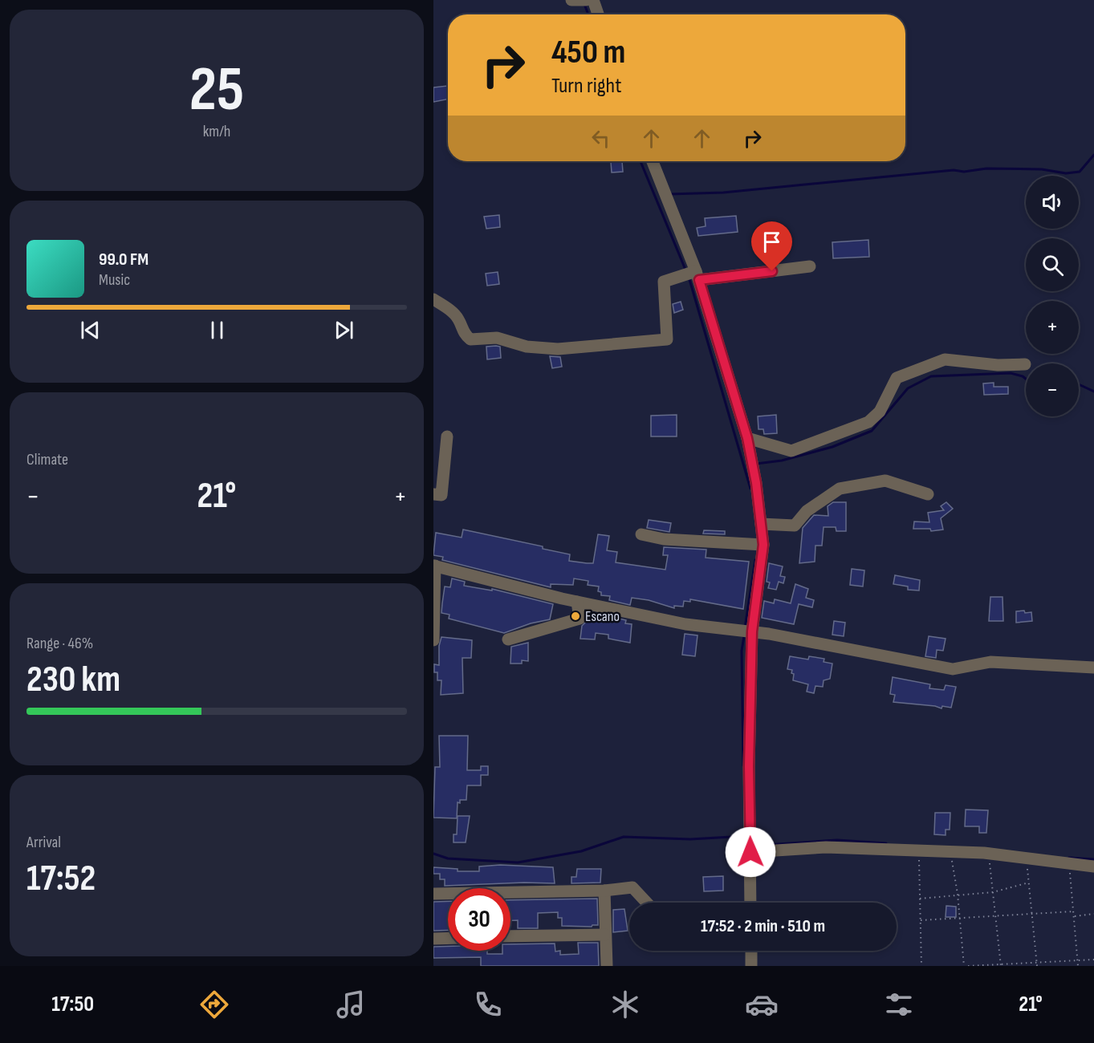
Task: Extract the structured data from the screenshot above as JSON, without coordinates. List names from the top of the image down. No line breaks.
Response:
{"places":["Escano"],"page":{"tile":[["25","km/h"],"Climate",["Range · 46%","230 km"],["Arrival","17:52"]],"turn":["450 m","Turn right"],"map_buttons":["+","−"],"song":["99.0 FM","Music"],"heat":["−","21°","+"],"limit":"30","trip":"17:52 · 2 min · 510 m","tabs":["17:50","21°"]}}
